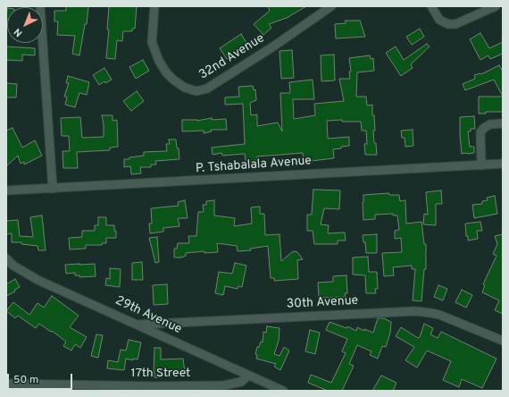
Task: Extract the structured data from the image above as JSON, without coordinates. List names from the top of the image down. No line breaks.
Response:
{"streets":{"street":["32nd Avenue","P. Tshabalala Avenue","30th Avenue","29th Avenue","17th Street"]},"crossings":[["30th Avenue","29th Avenue"],["29th Avenue","17th Street"]],"scale_bar":"50 m","north":"bottom left"}
